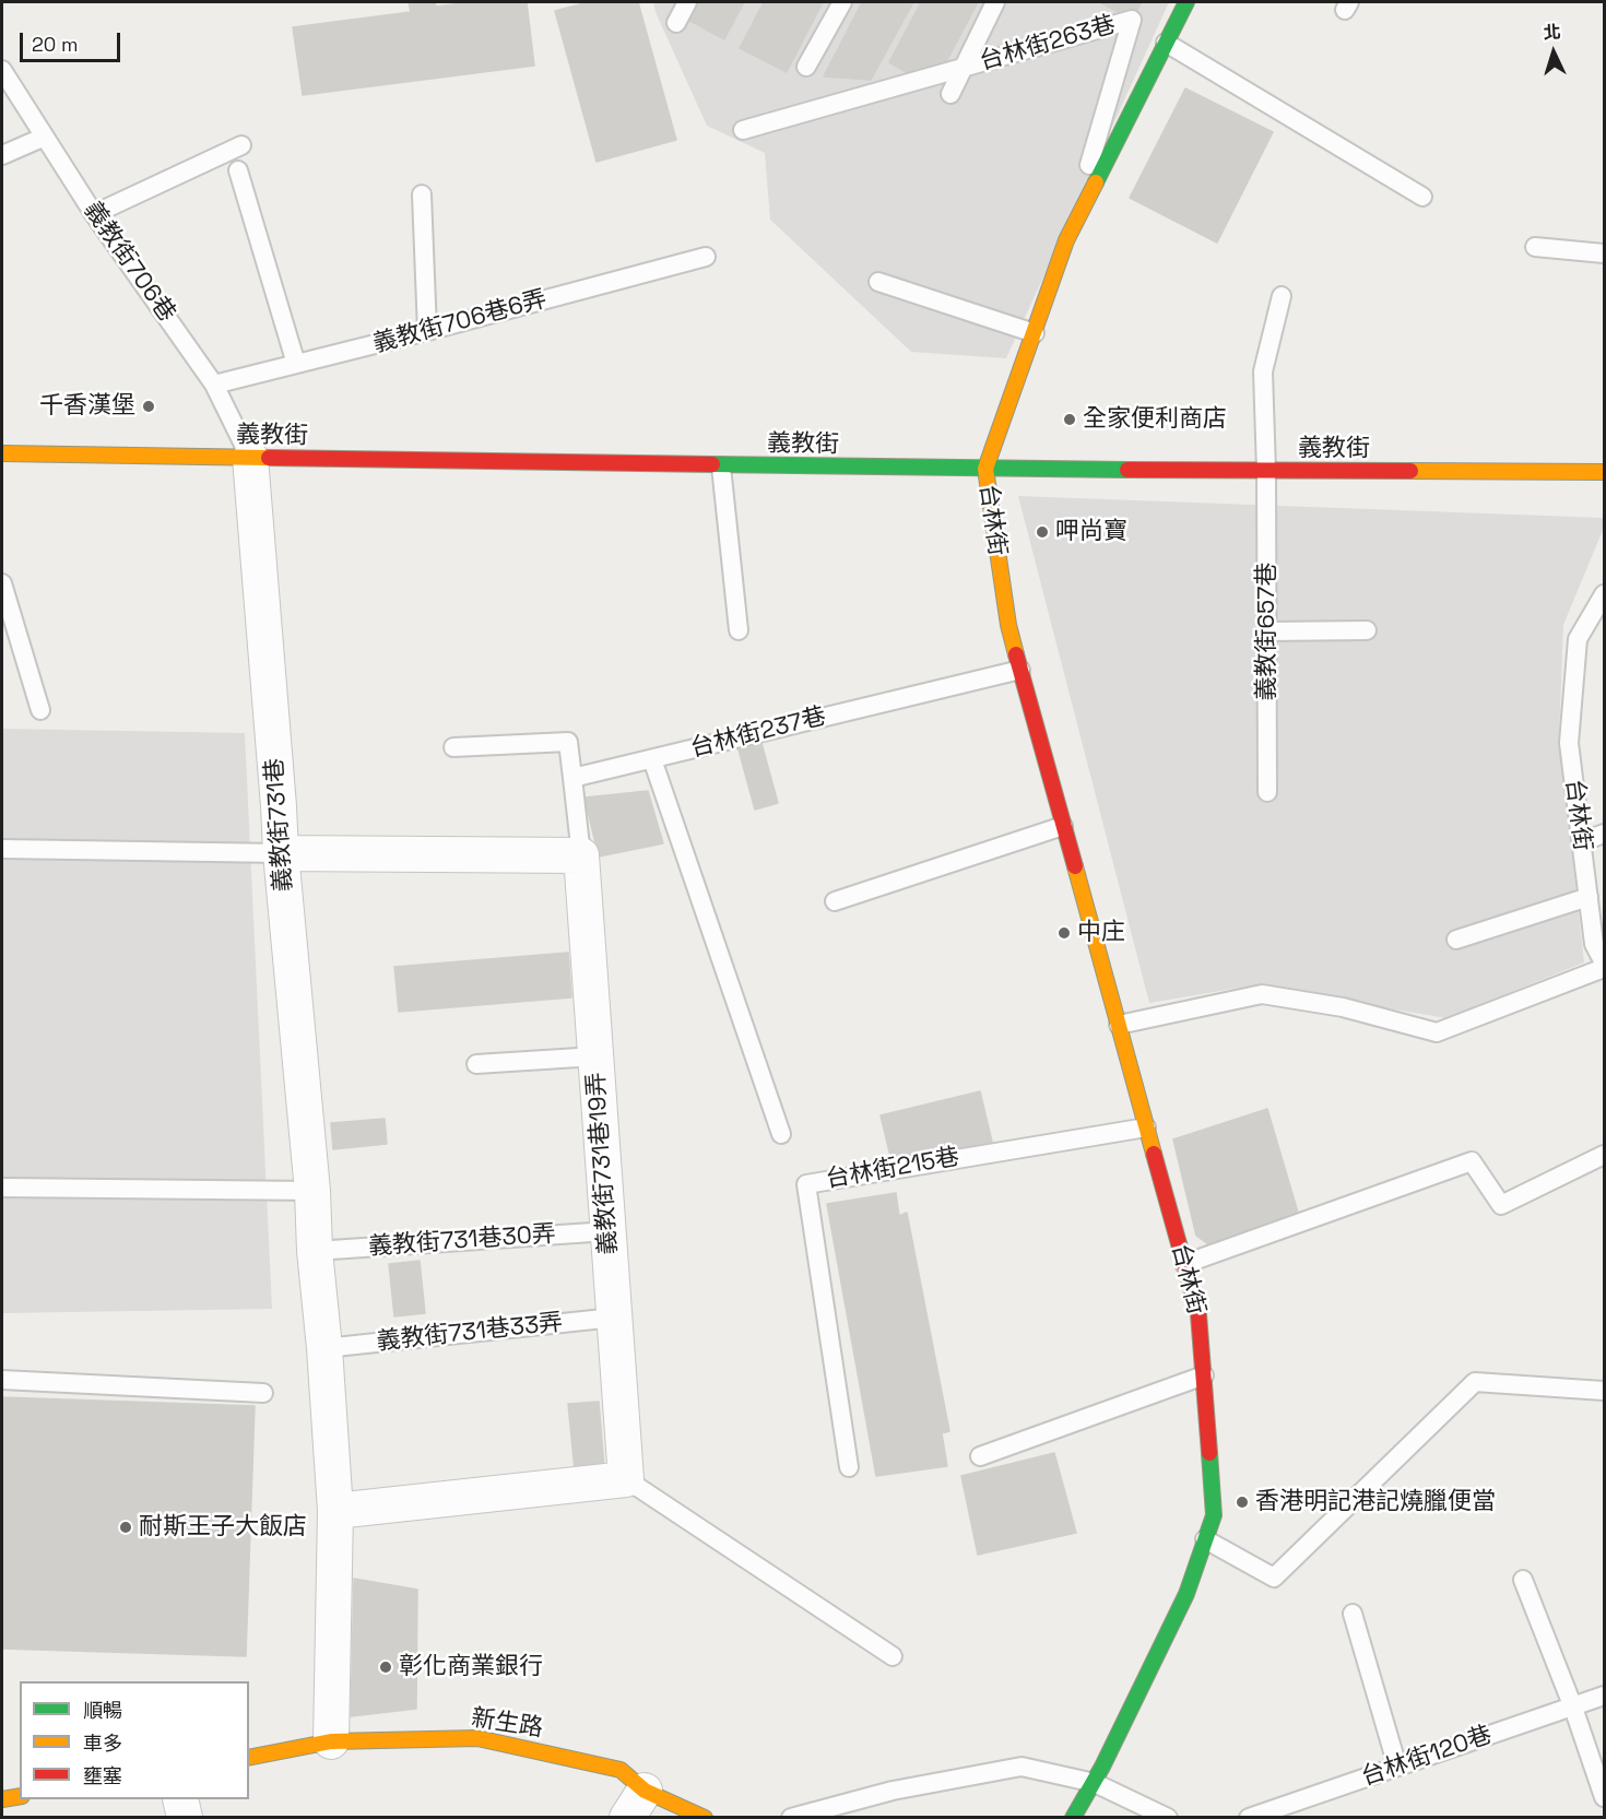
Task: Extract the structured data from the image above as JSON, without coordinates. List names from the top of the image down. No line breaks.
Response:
{"streets":{"street":["義教街","台林街","義教街731巷","義教街731巷19弄","新生路"],"lane":["台林街263巷","義教街706巷","義教街706巷6弄","義教街657巷","台林街237巷","台林街215巷","義教街731巷30弄","義教街731巷33弄","台林街120巷"]},"crossings":[["台林街263巷","台林街"],["義教街706巷","義教街706巷6弄"],["義教街706巷","義教街"],["義教街706巷","義教街731巷"],["義教街","台林街"],["義教街","義教街657巷"],["義教街","義教街731巷"],["台林街","台林街237巷"],["台林街","台林街215巷"],["義教街731巷","義教街731巷30弄"],["義教街731巷","義教街731巷33弄"],["義教街731巷","新生路"],["義教街731巷19弄","義教街731巷30弄"],["義教街731巷19弄","義教街731巷33弄"]],"places":["千香漢堡","全家便利商店","呷尚寶","中庄","香港明記港記燒臘便當","耐斯王子大飯店","彰化商業銀行"],"legend":["順暢","車多","壅塞"],"scale_bar":"20 m","north":"top"}
